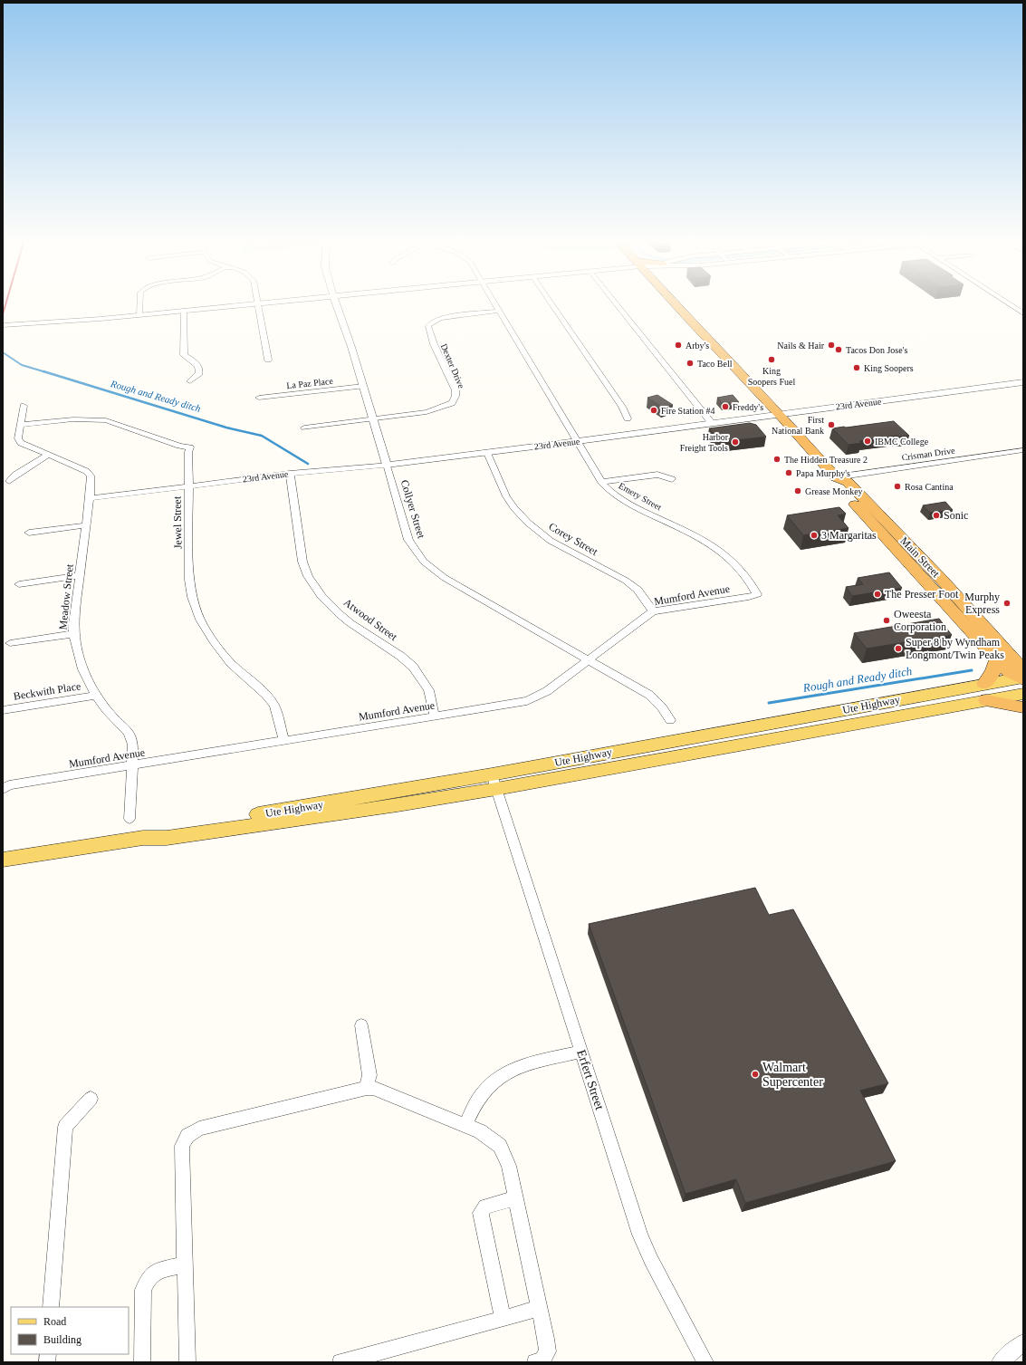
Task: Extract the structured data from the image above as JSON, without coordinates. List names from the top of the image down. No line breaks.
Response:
{"streets":{"highway":["Main Street"],"main road":["Ute Highway"],"street":["Dexter Drive","La Paz Place","23rd Avenue","Crisman Drive","Emery Street","Collyer Street","Jewel Street","Corey Street","Mumford Avenue","Meadow Street","Atwood Street","Beckwith Place","Erfert Street"]},"crossings":[["Dexter Drive","Emery Street"],["Dexter Drive","Collyer Street"],["La Paz Place","Collyer Street"],["23rd Avenue","Emery Street"],["23rd Avenue","Collyer Street"],["23rd Avenue","Jewel Street"],["23rd Avenue","Corey Street"],["23rd Avenue","Main Street"],["23rd Avenue","Meadow Street"],["23rd Avenue","Atwood Street"],["Crisman Drive","Main Street"],["Emery Street","Mumford Avenue"],["Collyer Street","Mumford Avenue"],["Jewel Street","Mumford Avenue"],["Jewel Street","Meadow Street"],["Corey Street","Mumford Avenue"],["Main Street","Ute Highway"],["Mumford Avenue","Meadow Street"],["Mumford Avenue","Atwood Street"],["Meadow Street","Beckwith Place"],["Ute Highway","Erfert Street"]],"water":["Rough and Ready ditch"],"places":["Arby's","Nails & Hair","Tacos Don Jose's","King Soopers Fuel","Taco Bell","King Soopers","Freddy's","Fire Station #4","First National Bank","IBMC College","Harbor Freight Tools","The Hidden Treasure 2","Papa Murphy's","Rosa Cantina","Grease Monkey","Sonic","3 Margaritas","The Presser Foot","Murphy Express","Oweesta Corporation","Super 8 by Wyndham Longmont/Twin Peaks","Walmart Supercenter"],"legend":["Road","Building"]}
